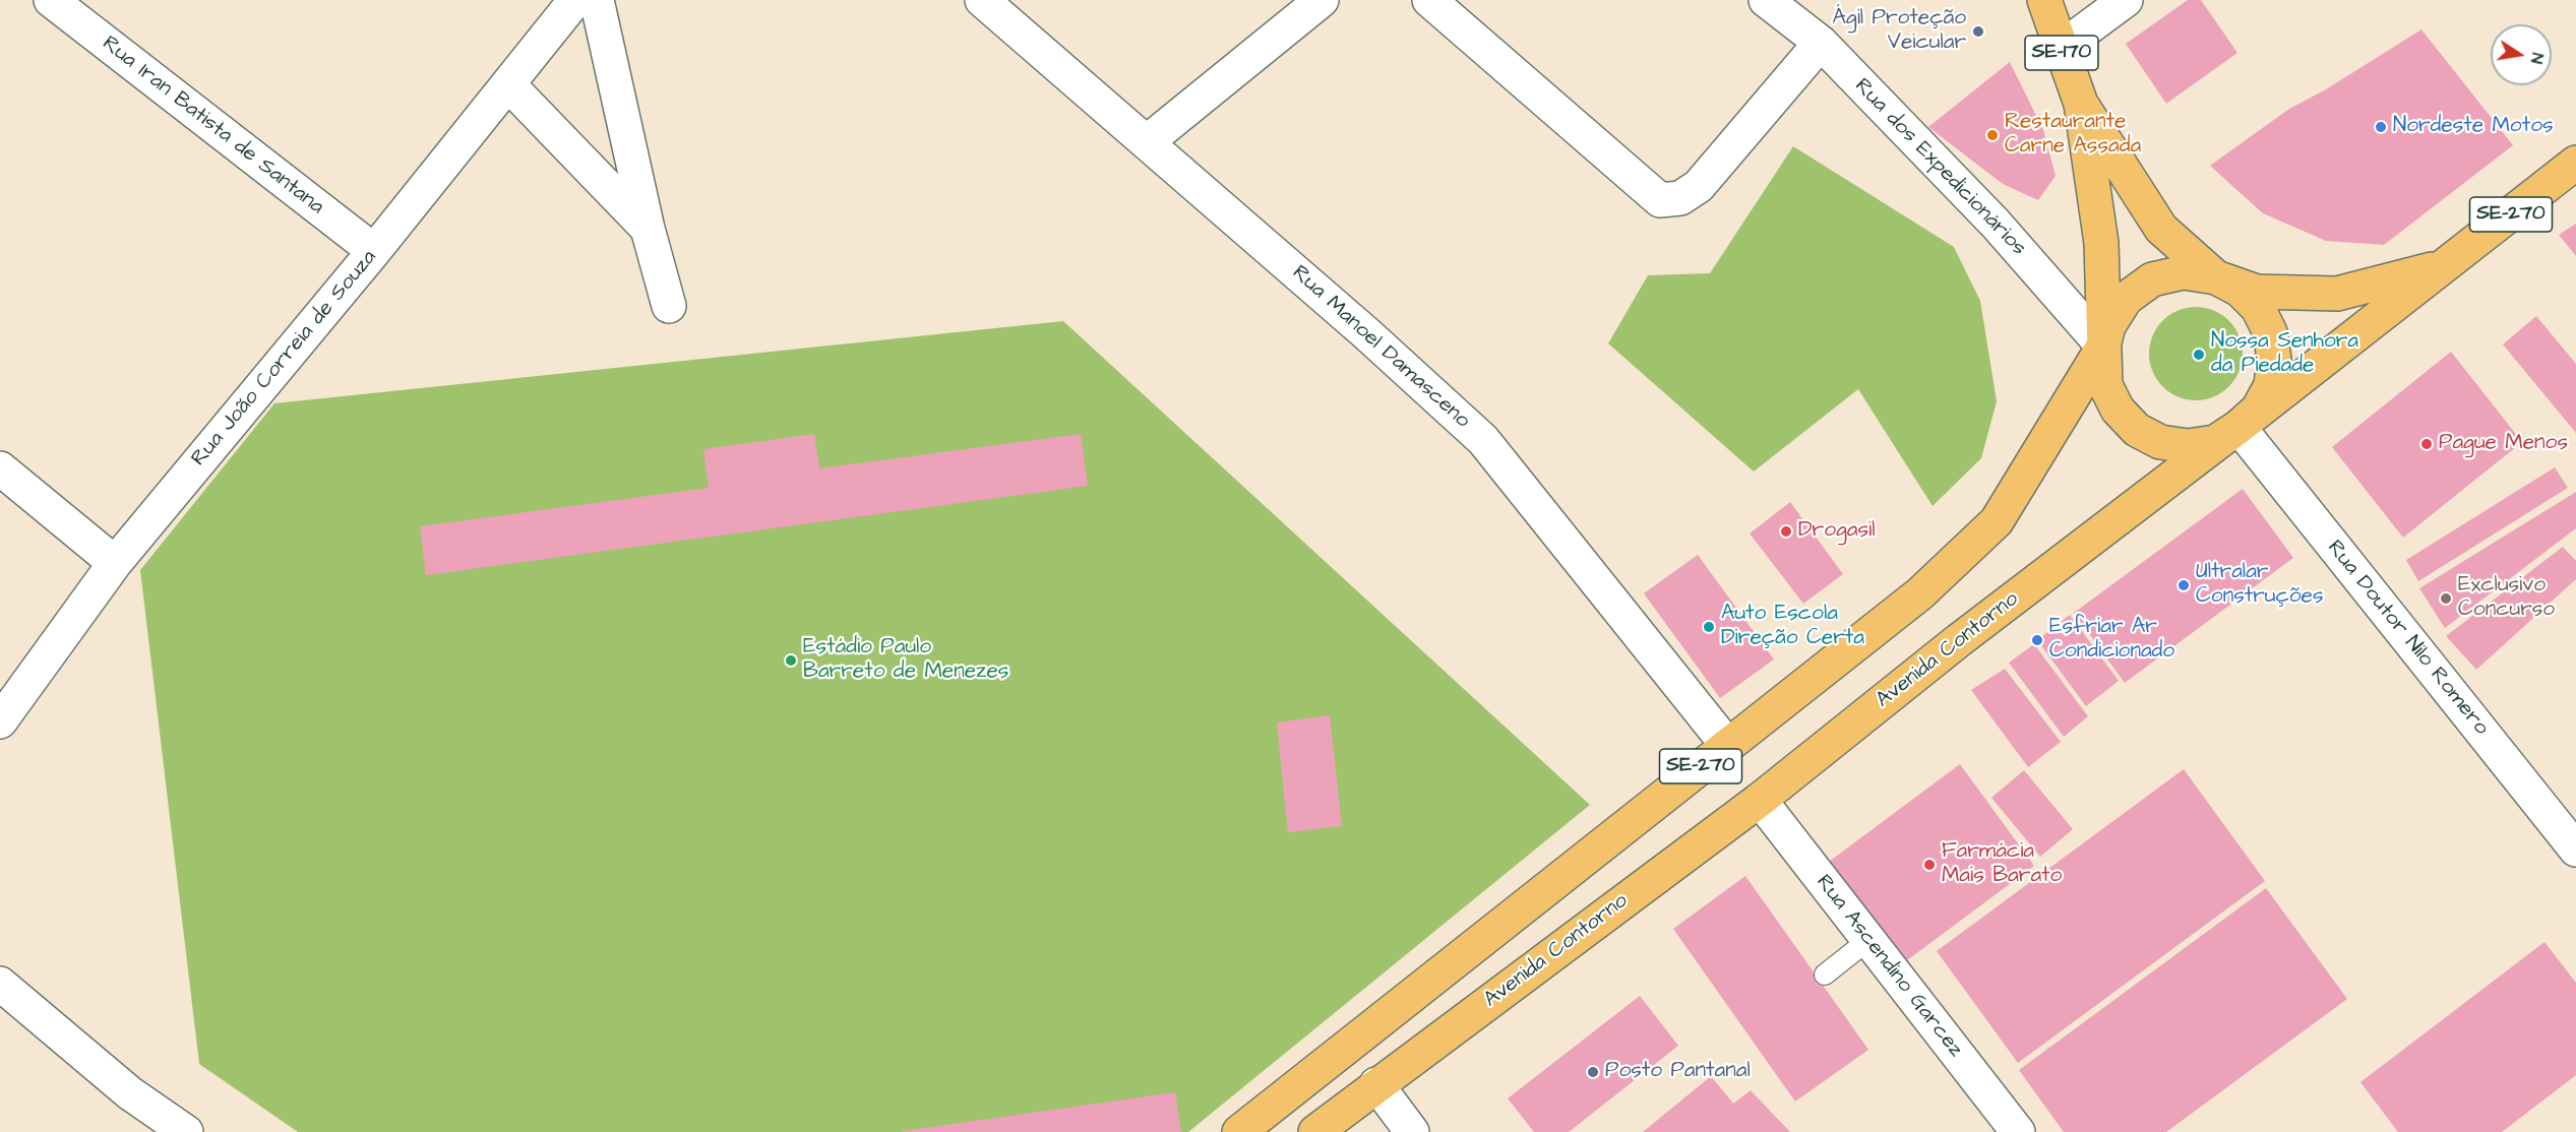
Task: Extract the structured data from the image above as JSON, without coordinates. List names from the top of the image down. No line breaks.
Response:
{"streets":{"main road":["SE-170","SE-270","Avenida Contorno"],"street":["Rua Iran Batista de Santana","Rua dos Expedicionários","Rua Manoel Damasceno","Rua João Correia de Souza","Rua Doutor Nilo Romero","Rua Ascendino Garcez"]},"crossings":[["Rua Iran Batista de Santana","Rua João Correia de Souza"],["Rua dos Expedicionários","SE-270"],["Rua dos Expedicionários","Rua Doutor Nilo Romero"],["Rua dos Expedicionários","Avenida Contorno"],["SE-270","Rua Manoel Damasceno"],["SE-270","Rua Doutor Nilo Romero"],["SE-270","Avenida Contorno"],["Rua Doutor Nilo Romero","Avenida Contorno"],["Avenida Contorno","Rua Ascendino Garcez"]],"places":["Ágil Proteção Veicular","Nordeste Motos","Restaurante Carne Assada","Nossa Senhora da Piedade","Pague Menos","Drogasil","Ultralar Construções","Exclusivo Concurso","Auto Escola Direção Certa","Esfriar Ar Condicionado","Estádio Paulo Barreto de Menezes","Farmácia Mais Barato","Posto Pantanal"],"north":"right"}
